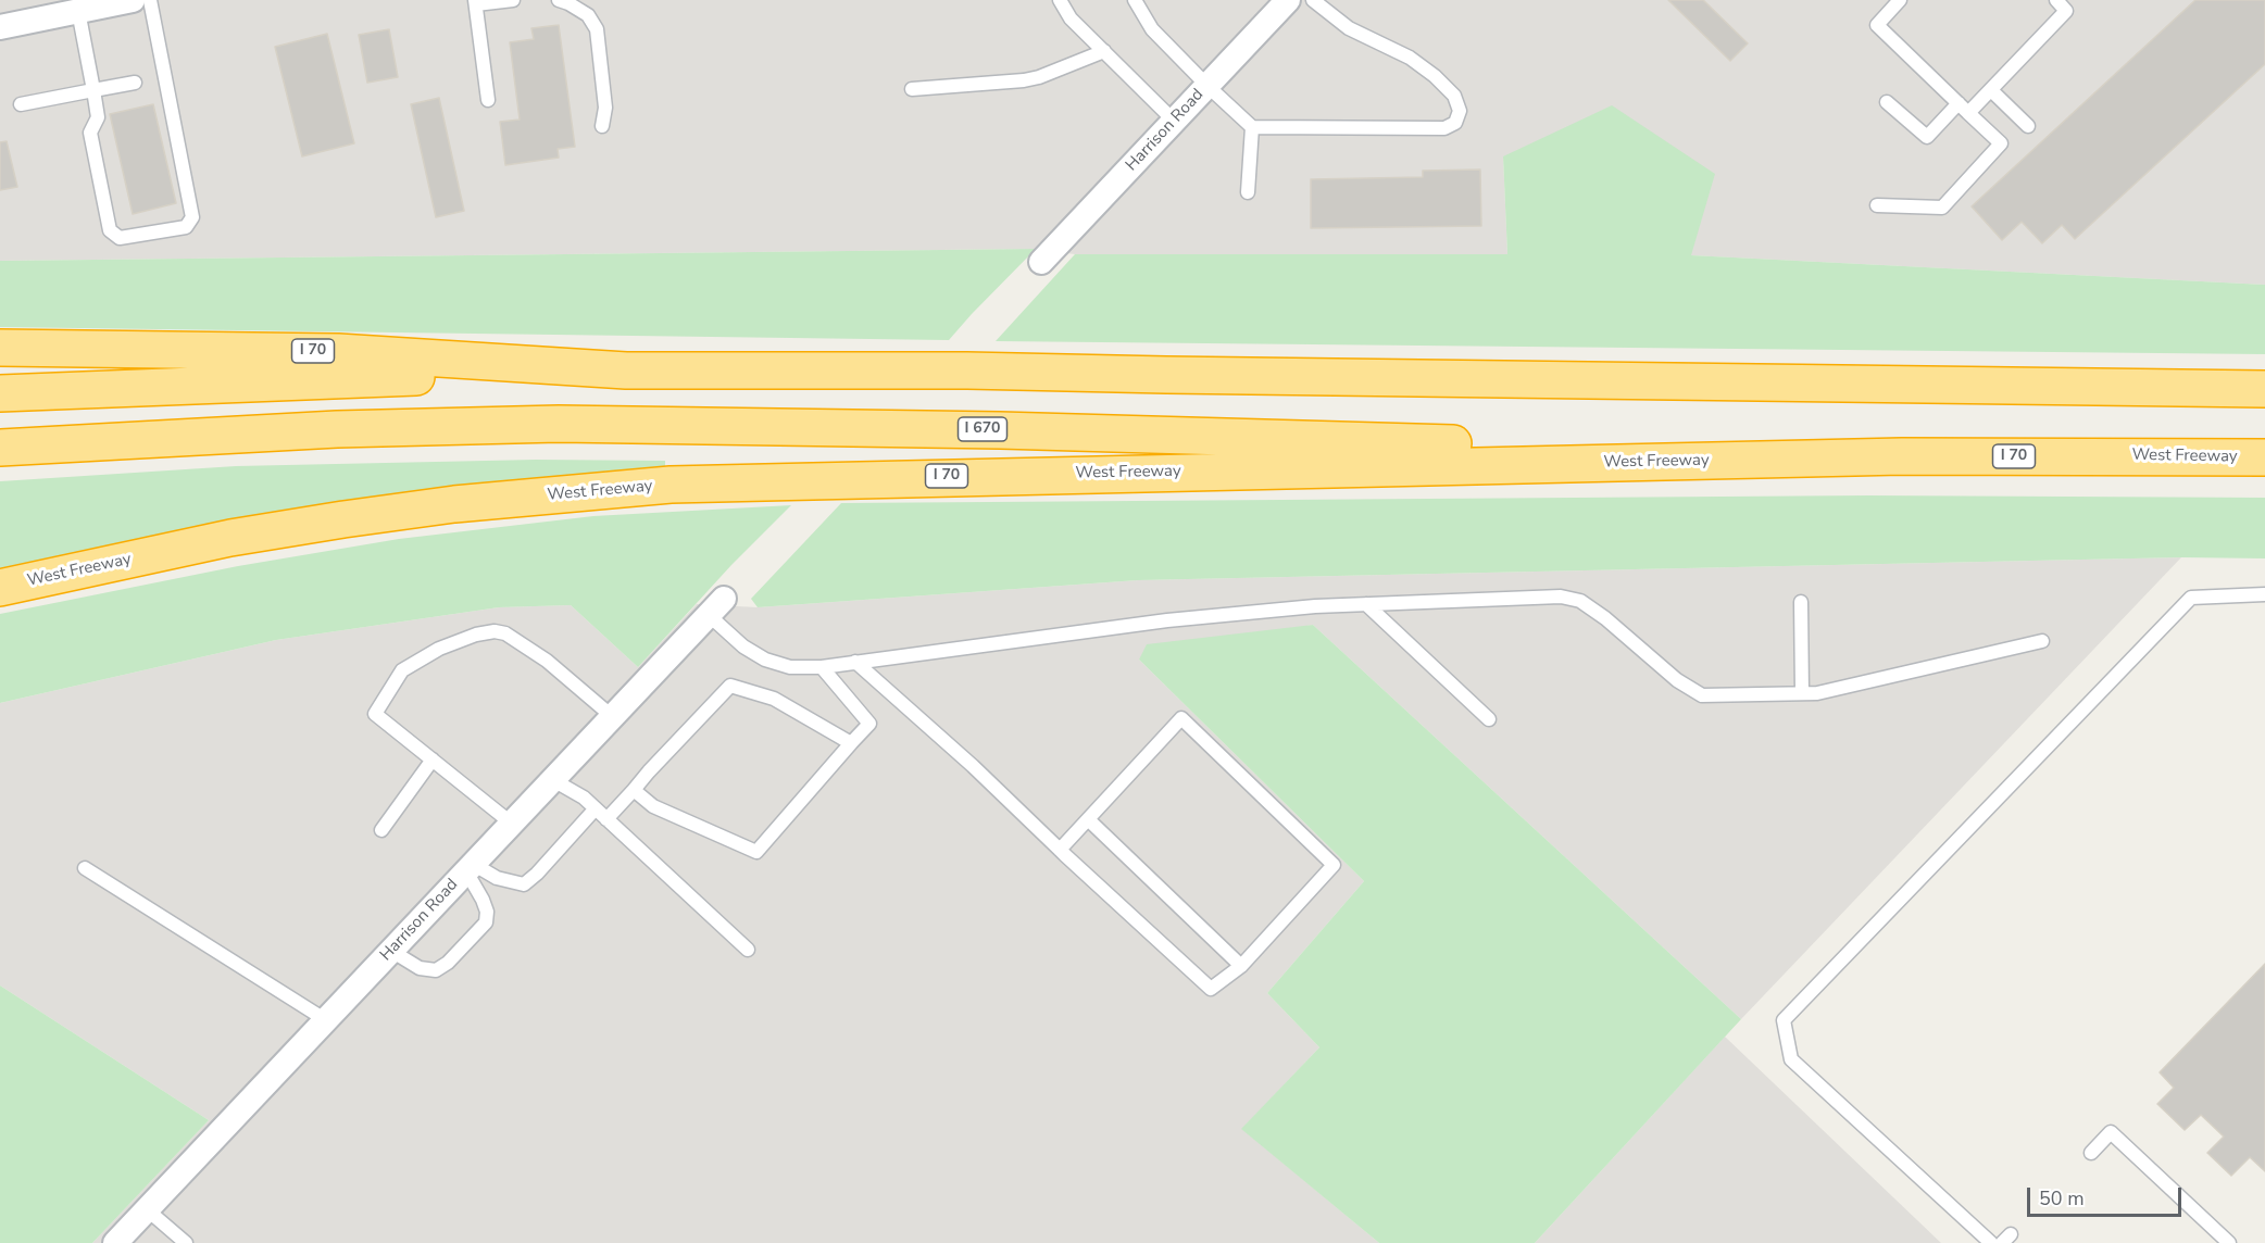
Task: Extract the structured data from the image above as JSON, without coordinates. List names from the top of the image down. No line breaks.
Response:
{"streets":{"highway":["I 70","I 670","West Freeway"],"street":["Harrison Road"]},"crossings":[["I 670","West Freeway"]],"scale_bar":"50 m"}
